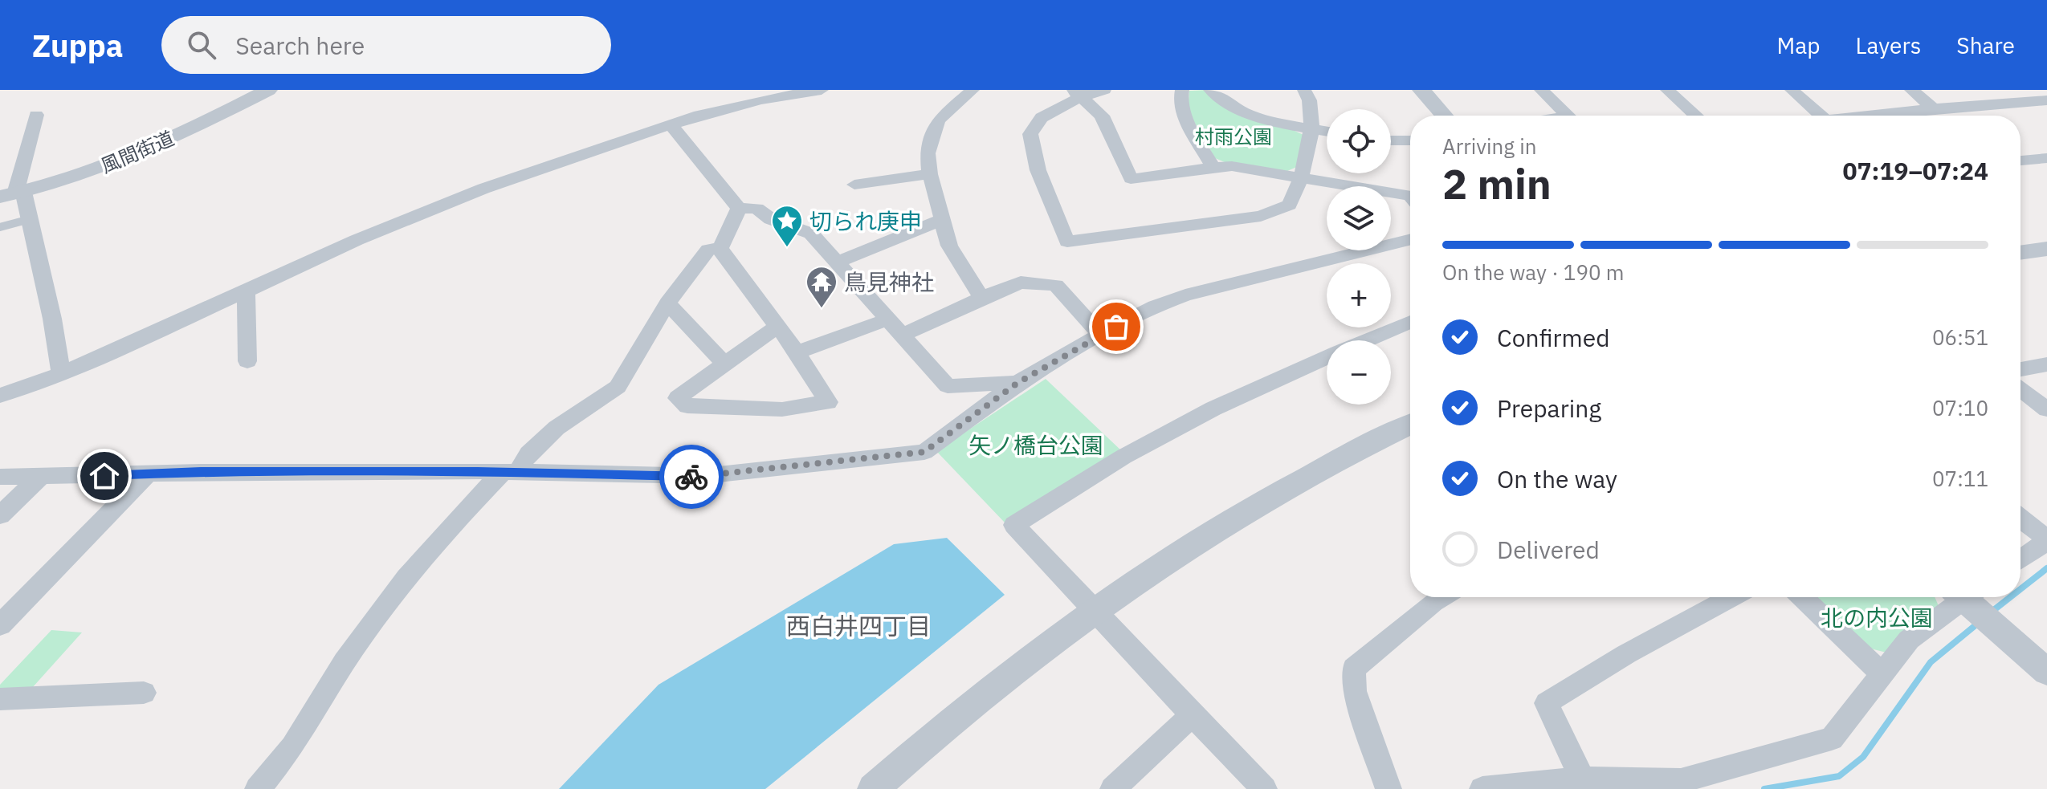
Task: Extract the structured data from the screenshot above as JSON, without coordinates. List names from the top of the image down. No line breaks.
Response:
{"streets":{"street":["風間街道"]},"districts":["西白井四丁目"],"parks":["村雨公園","矢ノ橋台公園","北の内公園"],"places":{"place":["切られ庚申"],"temple":["鳥見神社"]},"page":{"header":"Zuppa","search":"Search here","nav":["Map","Layers","Share"],"map_buttons":["+","−"],"heading":["2 min","Arriving in","07:19–07:24"],"bar":"On the way · 190 m","list":[["Confirmed","06:51"],["Preparing","07:10"],["On the way","07:11"],"Delivered"]}}
